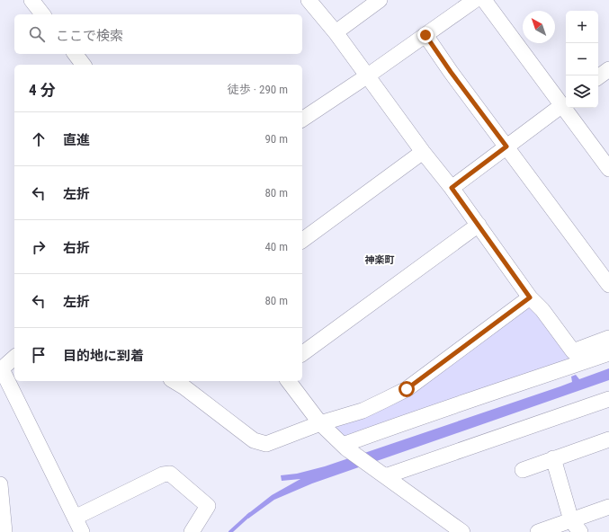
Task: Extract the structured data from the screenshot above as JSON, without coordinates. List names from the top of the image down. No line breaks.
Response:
{"districts":["神楽町"],"north":"top left","page":{"map_buttons":["+","−"],"search":"ここで検索","heading":["4 分","徒歩 · 290 m"],"list":[["直進","90 m"],["左折","80 m"],["右折","40 m"],["左折","80 m"],"目的地に到着"]}}
